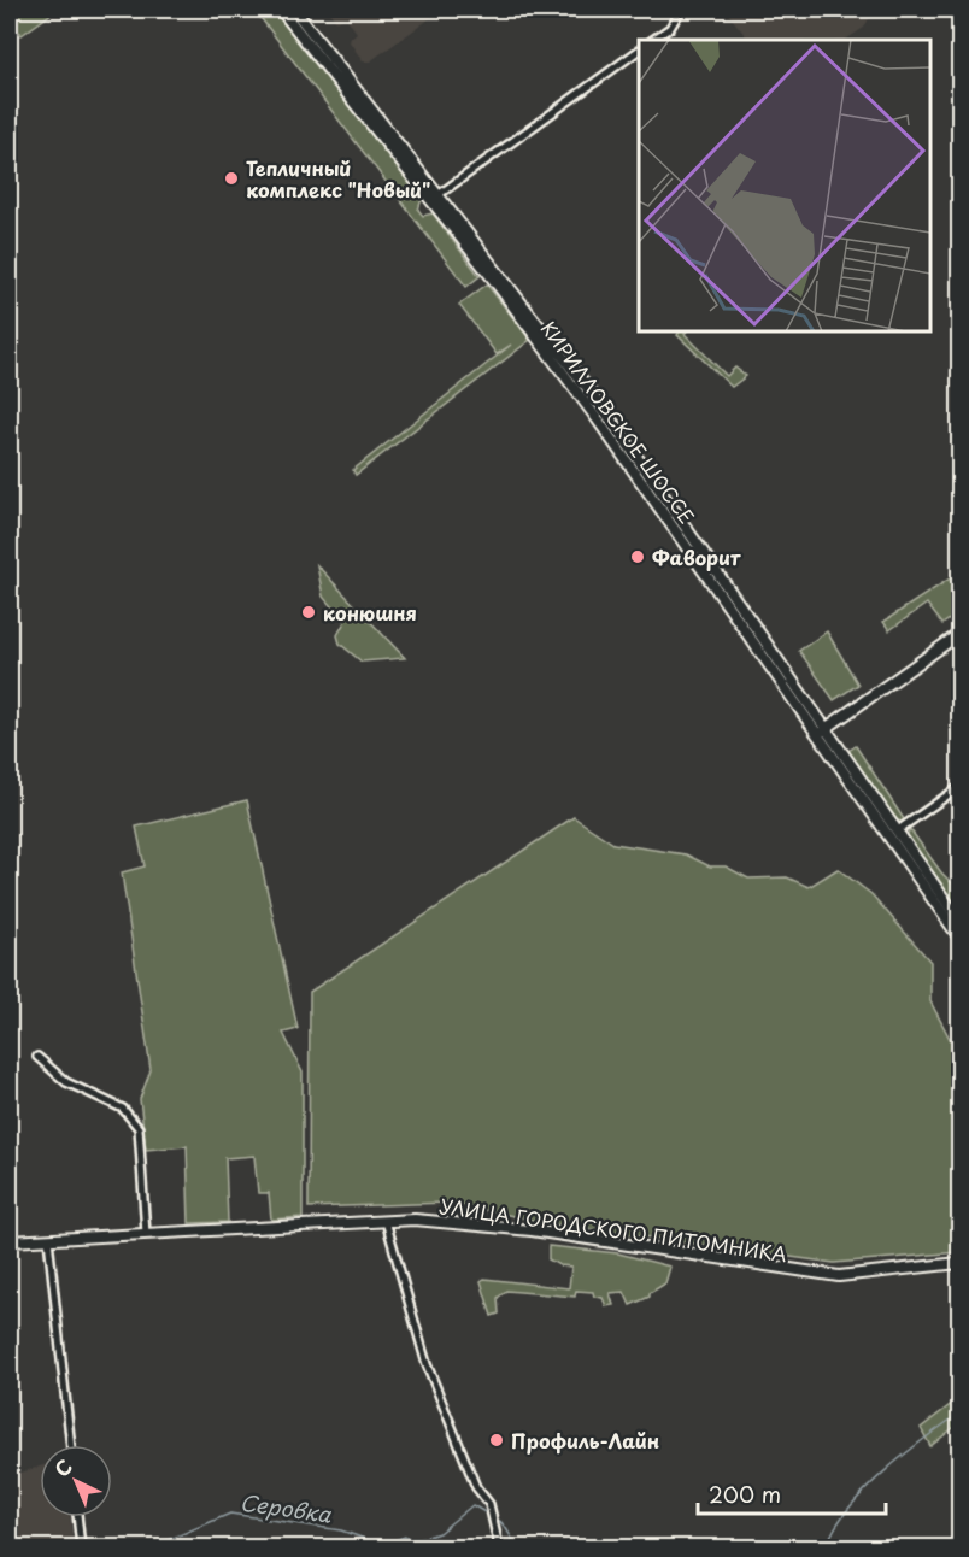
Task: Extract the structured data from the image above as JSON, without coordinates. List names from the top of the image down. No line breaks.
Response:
{"streets":{"main road":["КИРИЛЛОВСКОЕ ШОССЕ","УЛИЦА ГОРОДСКОГО ПИТОМНИКА"]},"water":["Серовка"],"places":["Тепличный комплекс \"Новый\"","Фаворит","конюшня","Профиль-Лайн"],"scale_bar":"200 m","north":"top left"}
